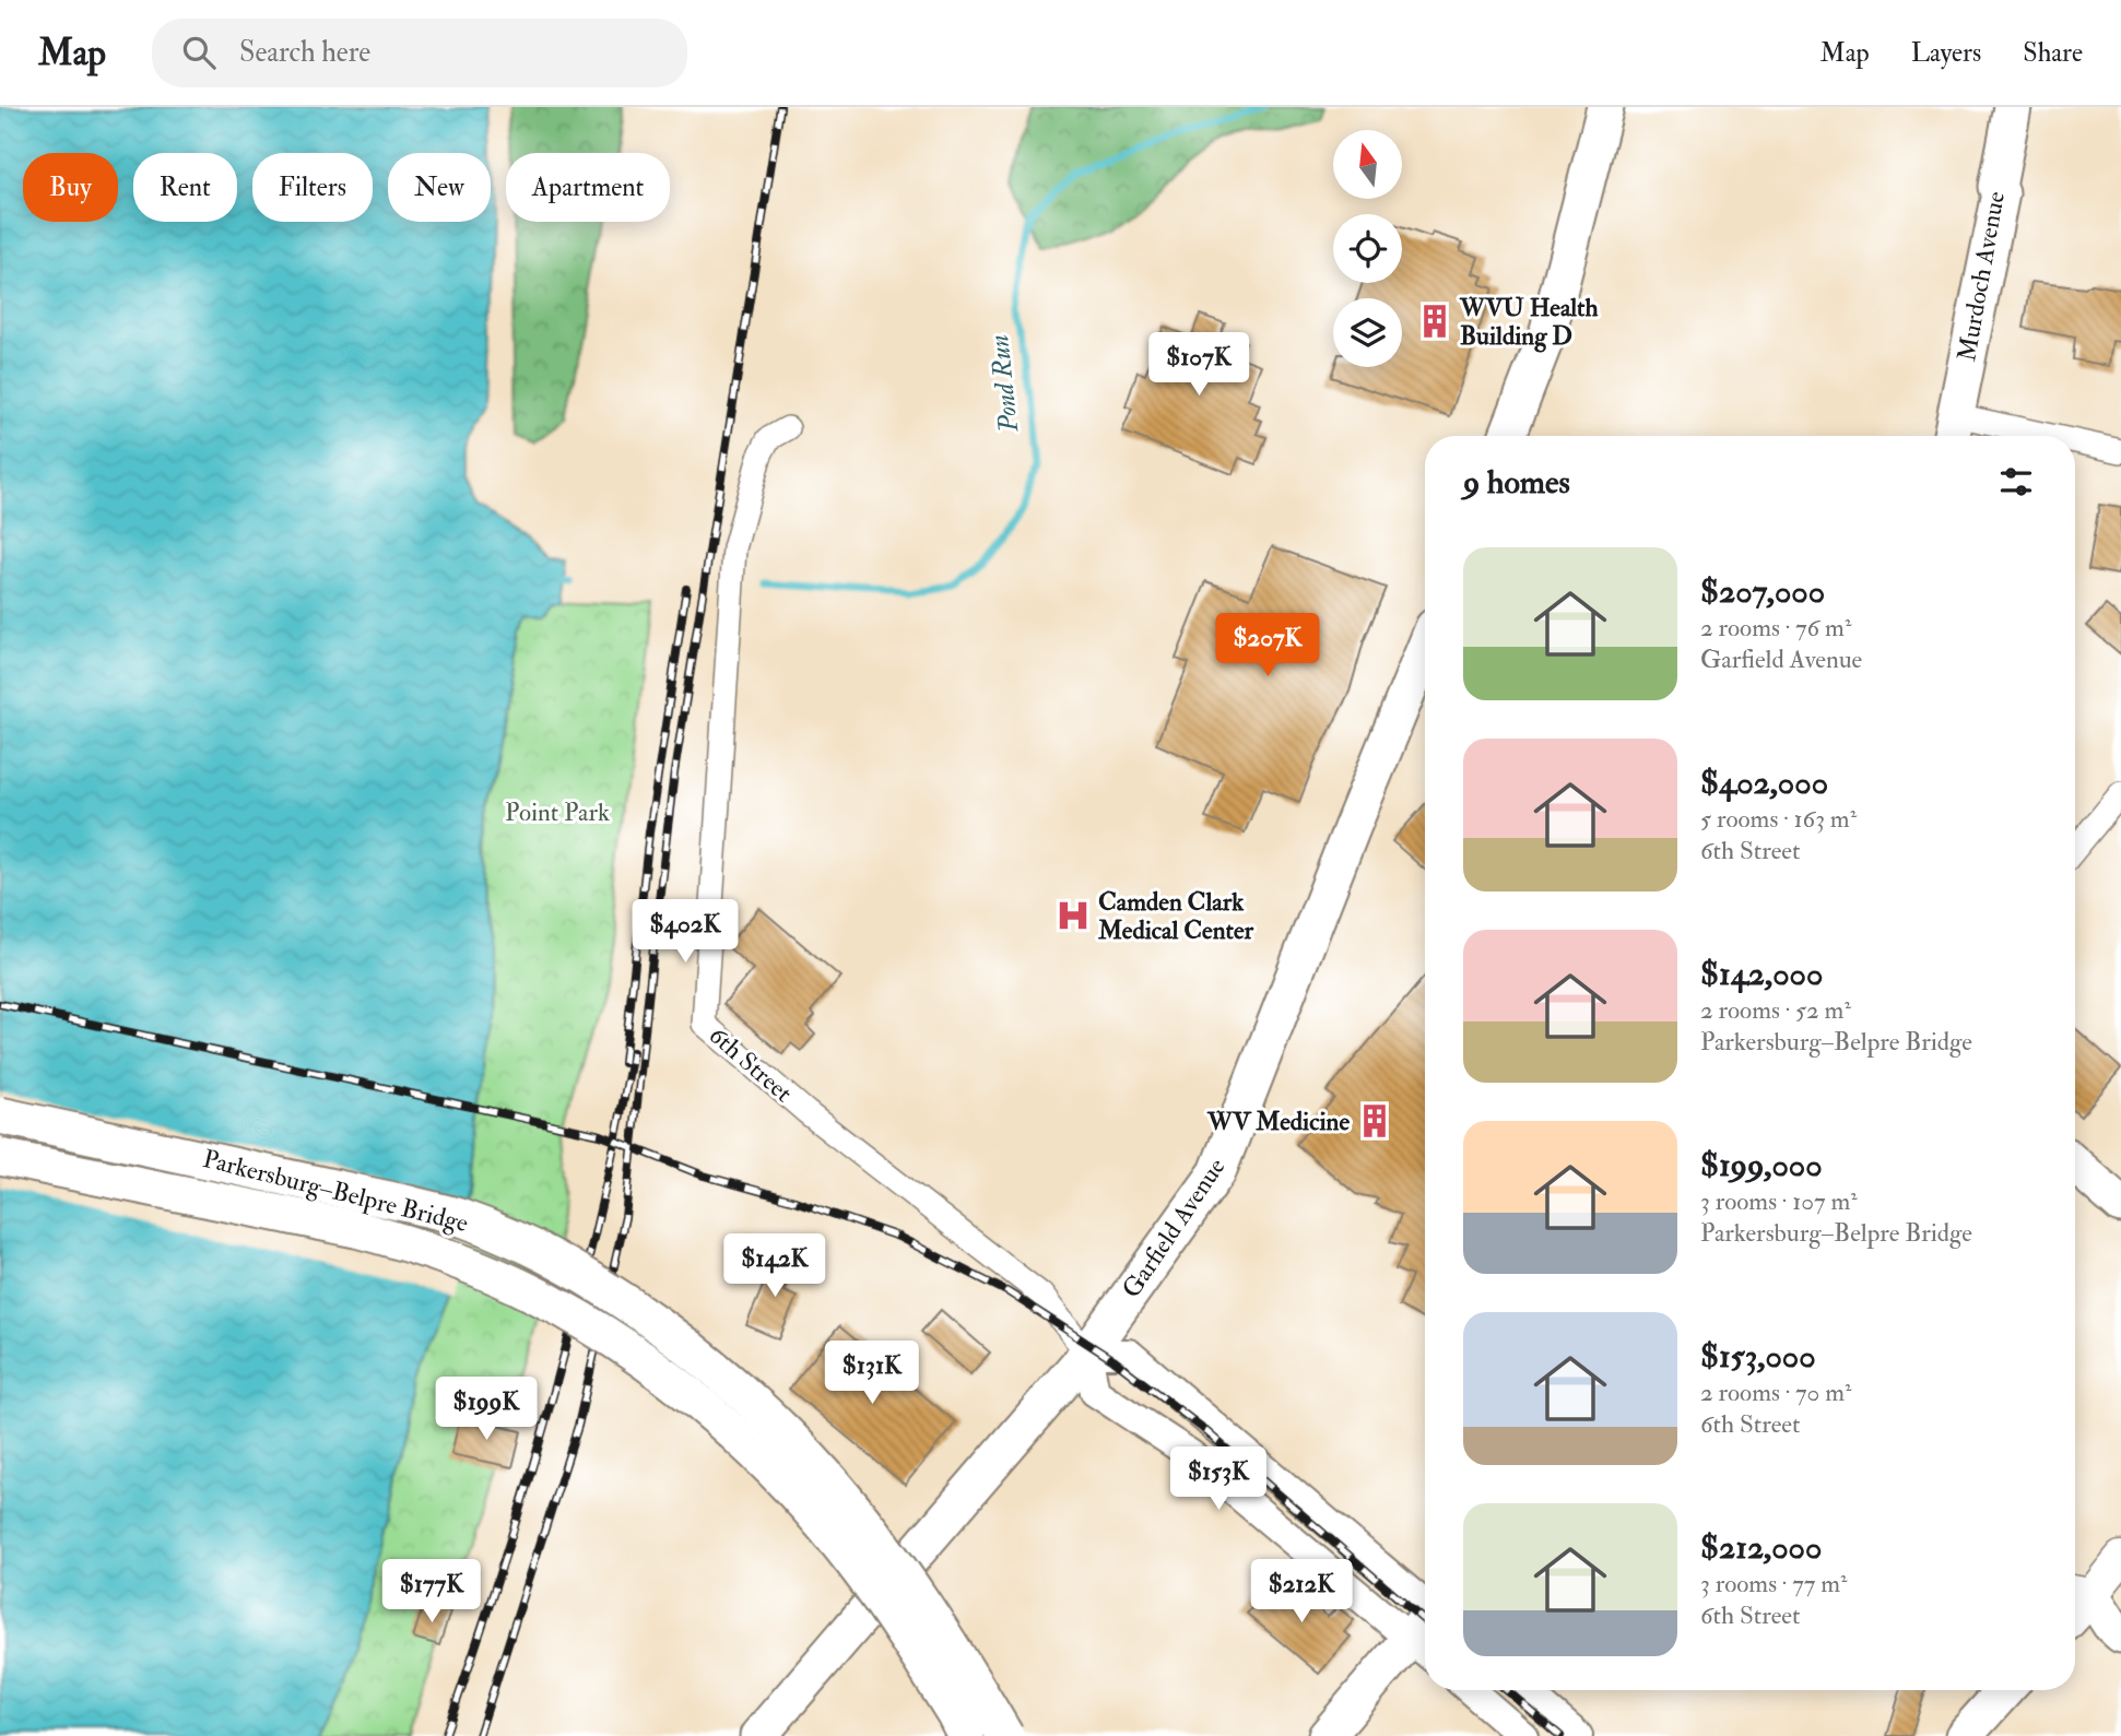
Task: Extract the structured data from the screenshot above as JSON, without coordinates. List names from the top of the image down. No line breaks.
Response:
{"streets":{"main road":["Murdoch Avenue","Parkersburg–Belpre Bridge","Garfield Avenue"],"street":["6th Street"]},"crossings":[["6th Street","Garfield Avenue"]],"water":["Pond Run"],"parks":["Point Park"],"places":{"building":["WVU Health Building D","WV Medicine"],"hospital":["Camden Clark Medical Center"]},"north":"top","page":{"header":"Map","search":"Search here","nav":["Map","Layers","Share"],"chip":["Buy","Rent","Filters","New","Apartment"],"price":["$107K","$207K","$402K","$142K","$131K","$199K","$153K","$177K","$212K"],"heading":"9 homes","list":[{"name":"$207,000","note":"2 rooms · 76 m² · Garfield Avenue"},{"name":"$402,000","note":"5 rooms · 163 m² · 6th Street"},{"name":"$142,000","note":"2 rooms · 52 m² · Parkersburg–Belpre Bridge"},{"name":"$199,000","note":"3 rooms · 107 m² · Parkersburg–Belpre Bridge"},{"name":"$153,000","note":"2 rooms · 70 m² · 6th Street"},{"name":"$212,000","note":"3 rooms · 77 m² · 6th Street"}]}}
